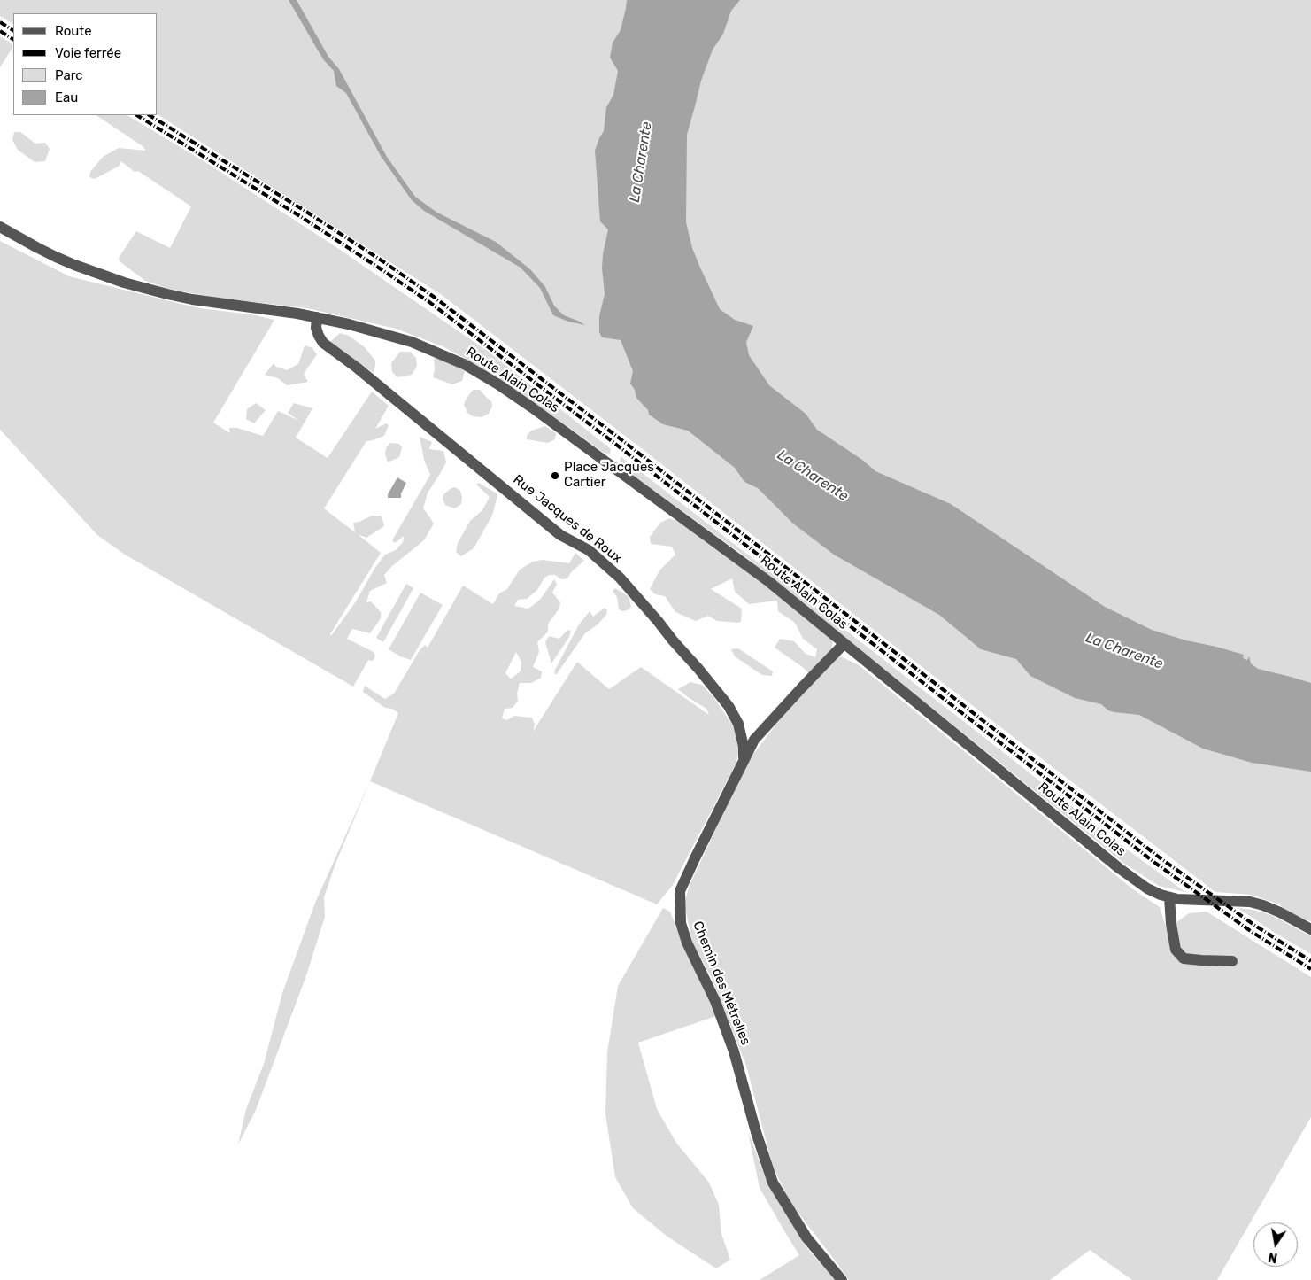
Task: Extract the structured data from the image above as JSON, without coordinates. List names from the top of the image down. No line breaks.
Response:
{"streets":{"street":["Route Alain Colas","Rue Jacques de Roux","Chemin des Métrelles"]},"crossings":[["Route Alain Colas","Rue Jacques de Roux"],["Route Alain Colas","Chemin des Métrelles"],["Rue Jacques de Roux","Chemin des Métrelles"]],"water":["La Charente"],"places":["Place Jacques Cartier"],"legend":["Route","Voie ferrée","Parc","Eau"],"north":"bottom"}
